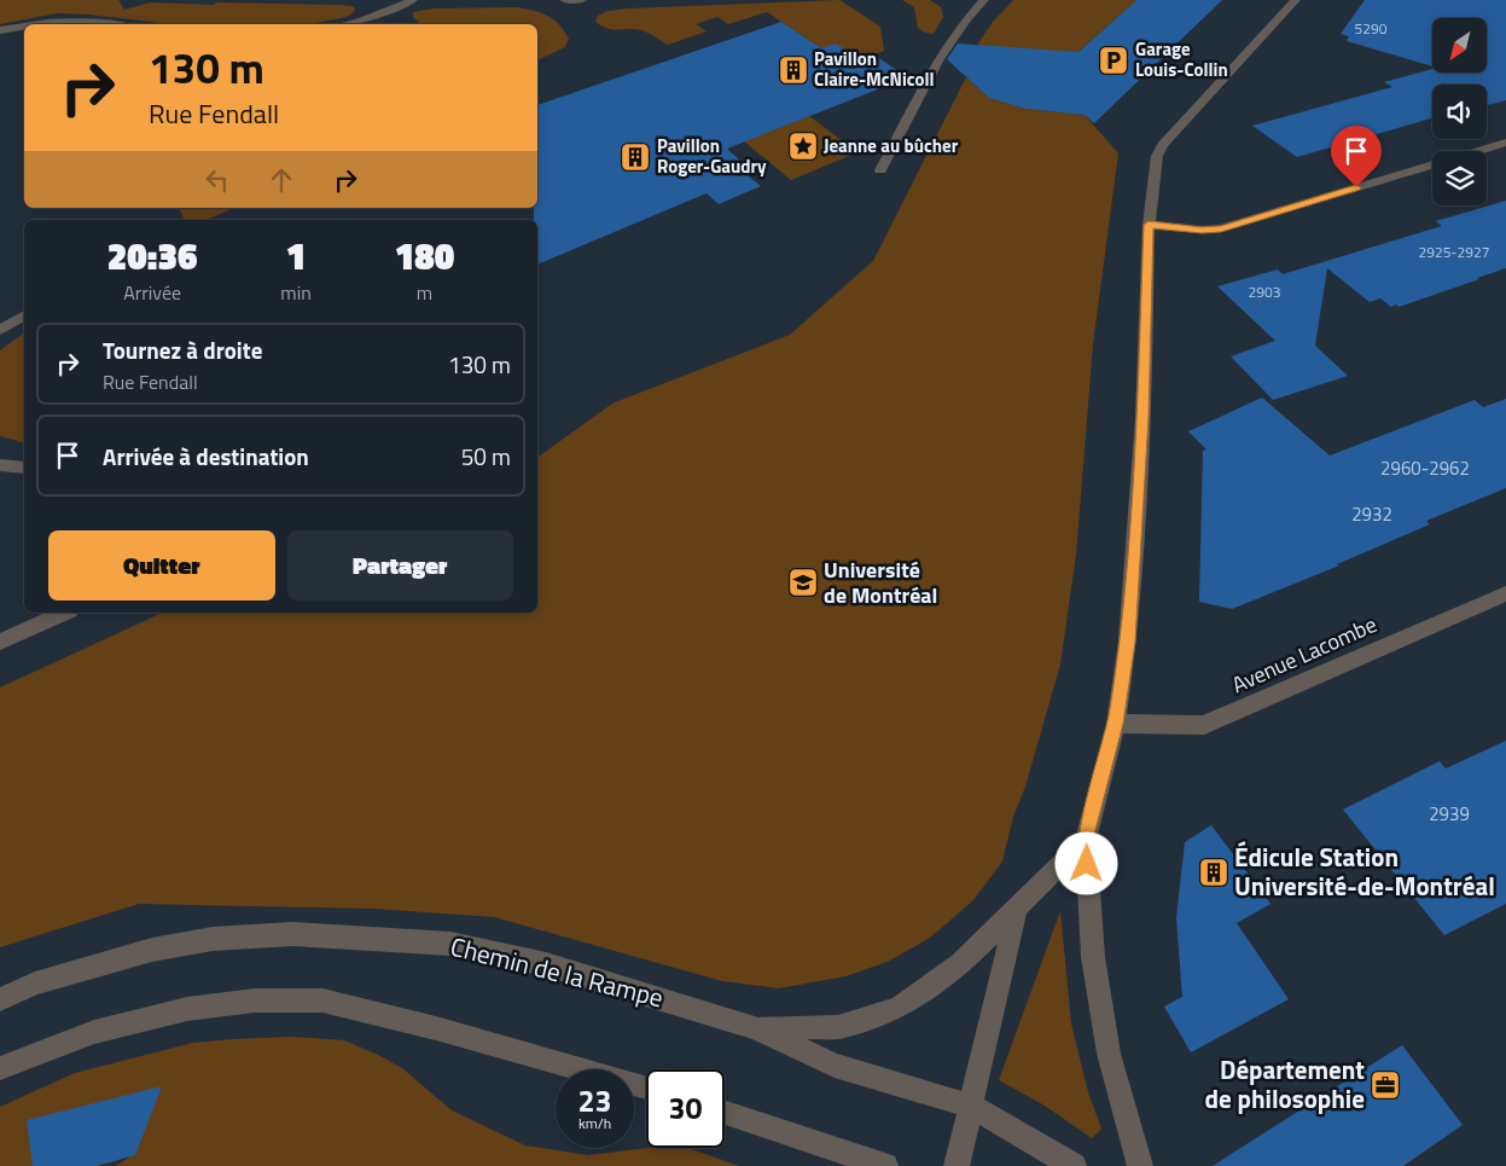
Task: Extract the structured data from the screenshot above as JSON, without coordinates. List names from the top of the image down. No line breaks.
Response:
{"streets":{"street":["Avenue Lacombe","Chemin de la Rampe"]},"places":{"parking":["Garage Louis-Collin"],"building":["Pavillon Claire-McNicoll","Pavillon Roger-Gaudry","Édicule Station Université-de-Montréal"],"place":["Jeanne au bûcher"],"school or university":["Université de Montréal"],"office":["Département de philosophie"]},"house_numbers":["5290","2925-2927","2903","2960-2962","2932","2939"],"north":"bottom left","page":{"turn":["130 m","Rue Fendall"],"eta":["20:36","Arrivée","1","min","180","m"],"list":[{"name":"Tournez à droite","note":"Rue Fendall","value":"130 m"},{"name":"Arrivée à destination","value":"50 m"}],"buttons":["Quitter","Partager"],"speed":"23 km/h","limit":"30"}}
